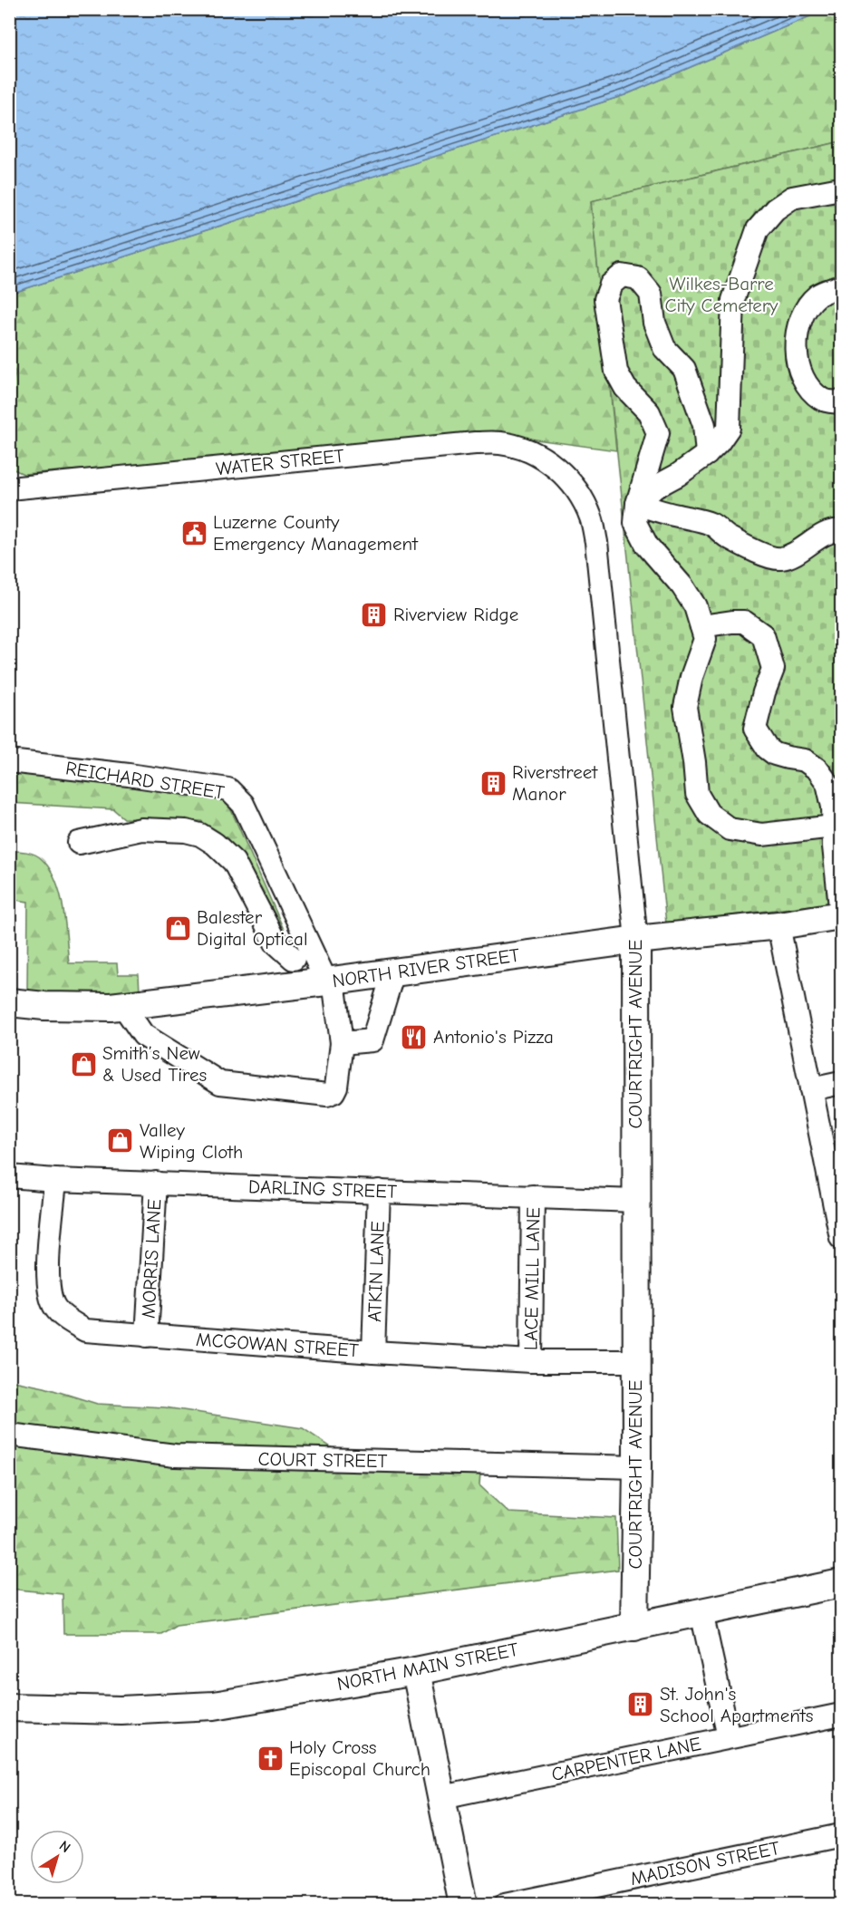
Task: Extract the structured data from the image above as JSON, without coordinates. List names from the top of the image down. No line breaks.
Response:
{"streets":{"main road":["NORTH RIVER STREET","COURTRIGHT AVENUE","NORTH MAIN STREET"],"street":["WATER STREET","REICHARD STREET","DARLING STREET","MORRIS LANE","ATKIN LANE","LACE MILL LANE","MCGOWAN STREET","COURT STREET","CARPENTER LANE","MADISON STREET"]},"crossings":[["WATER STREET","COURTRIGHT AVENUE"],["REICHARD STREET","NORTH RIVER STREET"],["NORTH RIVER STREET","COURTRIGHT AVENUE"],["COURTRIGHT AVENUE","DARLING STREET"],["COURTRIGHT AVENUE","MCGOWAN STREET"],["COURTRIGHT AVENUE","COURT STREET"],["COURTRIGHT AVENUE","NORTH MAIN STREET"],["DARLING STREET","MORRIS LANE"],["DARLING STREET","ATKIN LANE"],["DARLING STREET","LACE MILL LANE"],["DARLING STREET","MCGOWAN STREET"],["MORRIS LANE","MCGOWAN STREET"],["ATKIN LANE","MCGOWAN STREET"],["LACE MILL LANE","MCGOWAN STREET"]],"parks":["Wilkes-Barre City Cemetery"],"places":{"public building":["Luzerne County Emergency Management"],"building":["Riverview Ridge","Riverstreet Manor","St. John's School Apartments"],"shop":["Balester Digital Optical","Smith’s New & Used Tires","Valley Wiping Cloth"],"restaurant":["Antonio's Pizza"],"church":["Holy Cross Episcopal Church"]},"north":"top right"}
